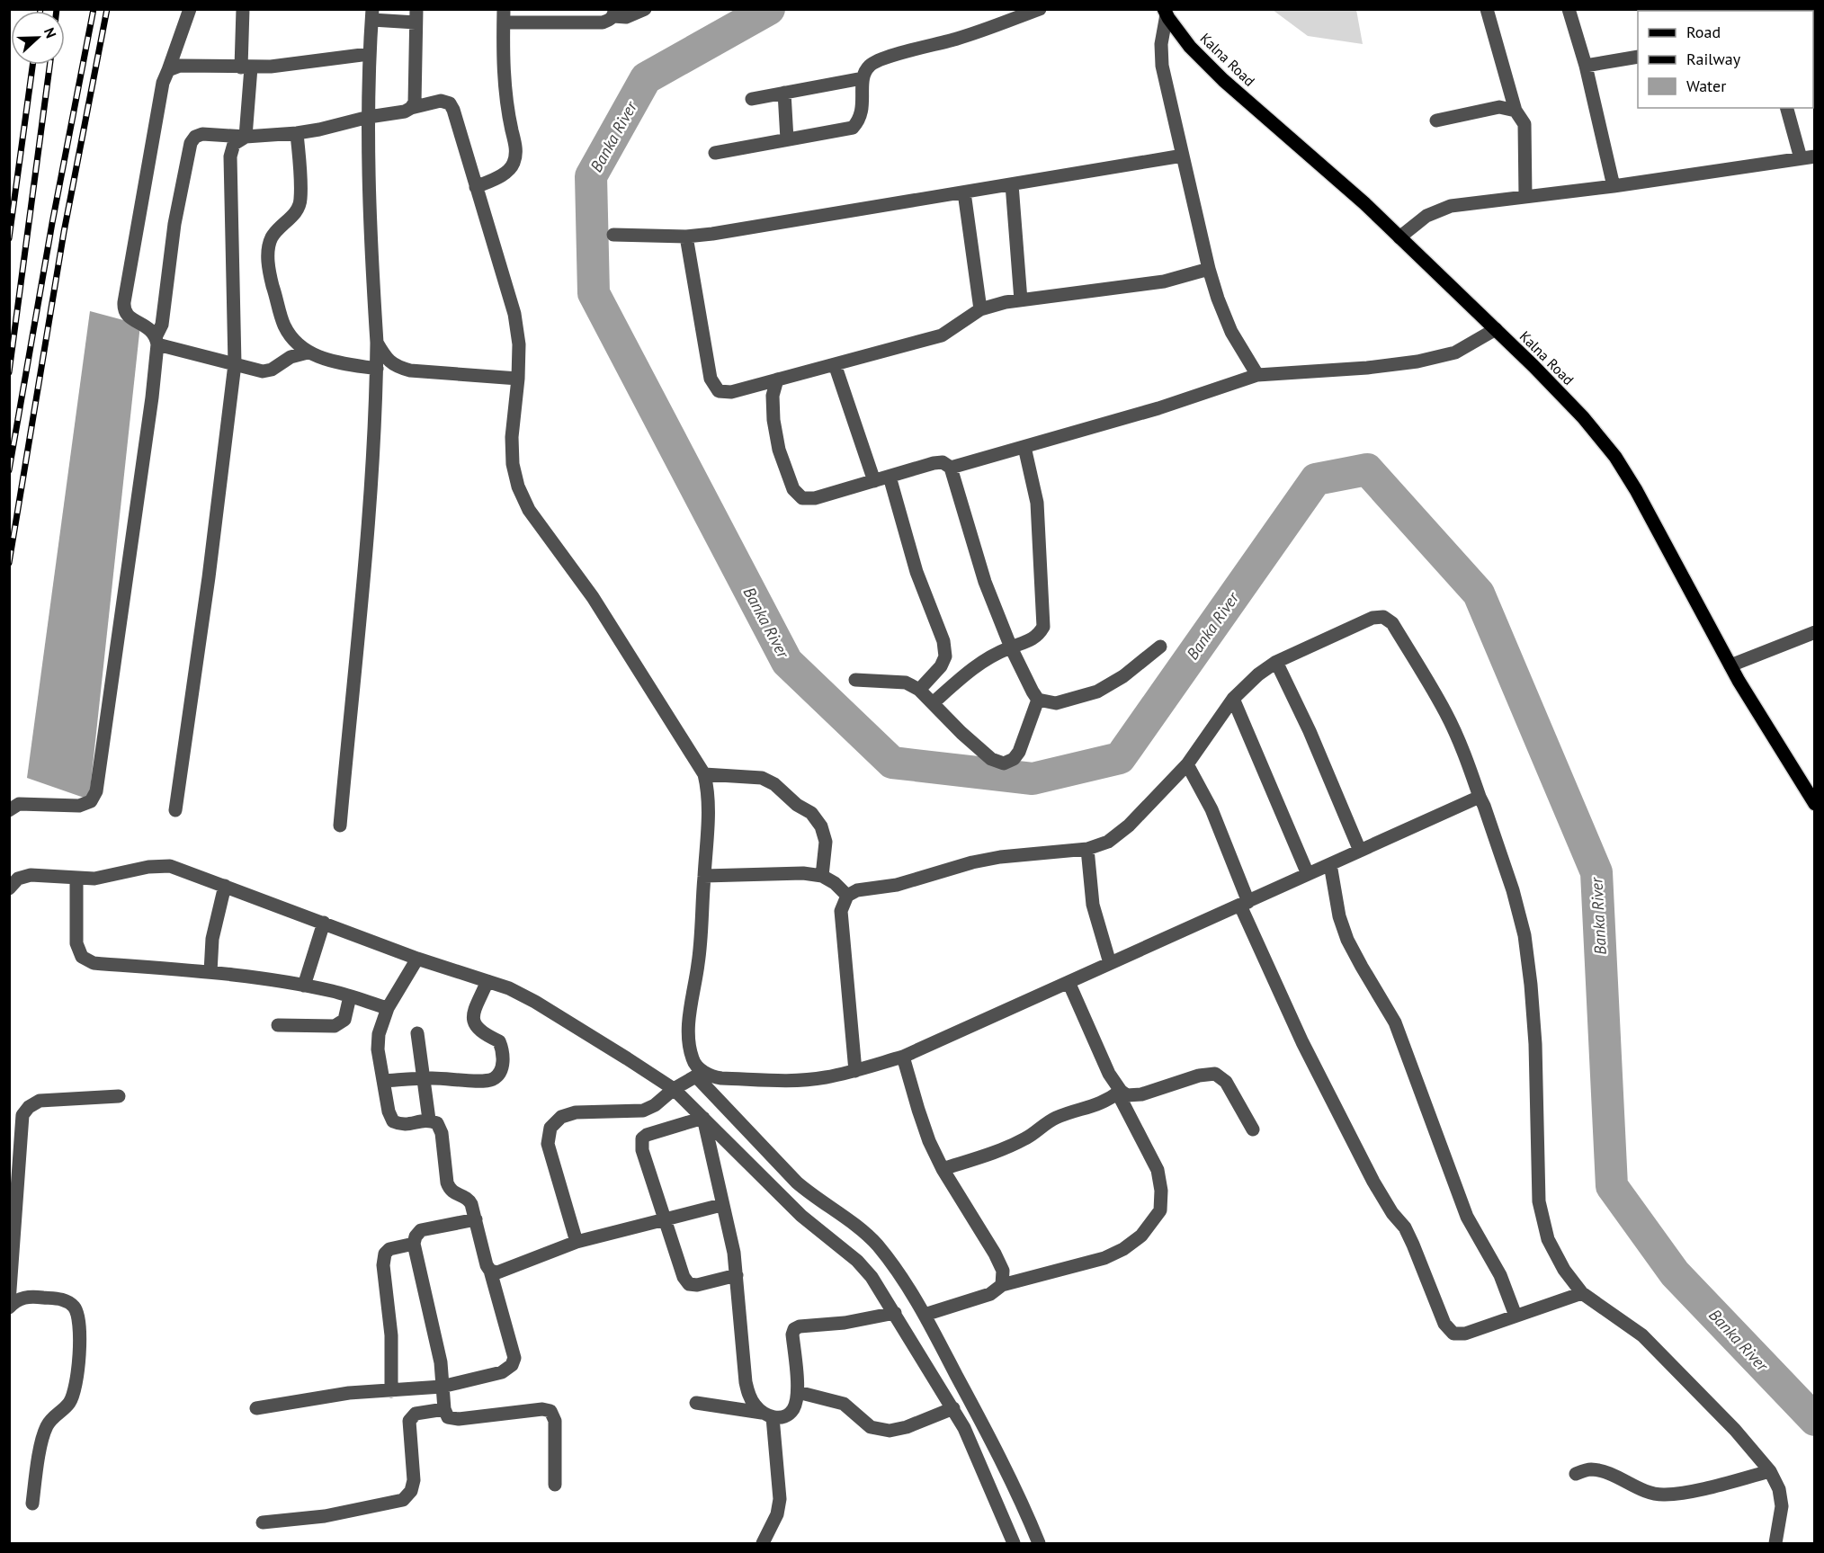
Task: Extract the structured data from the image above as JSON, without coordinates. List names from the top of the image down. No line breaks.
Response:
{"streets":{"main road":["Kalna Road"]},"water":["Banka River"],"legend":["Road","Railway","Water"],"north":"right"}
